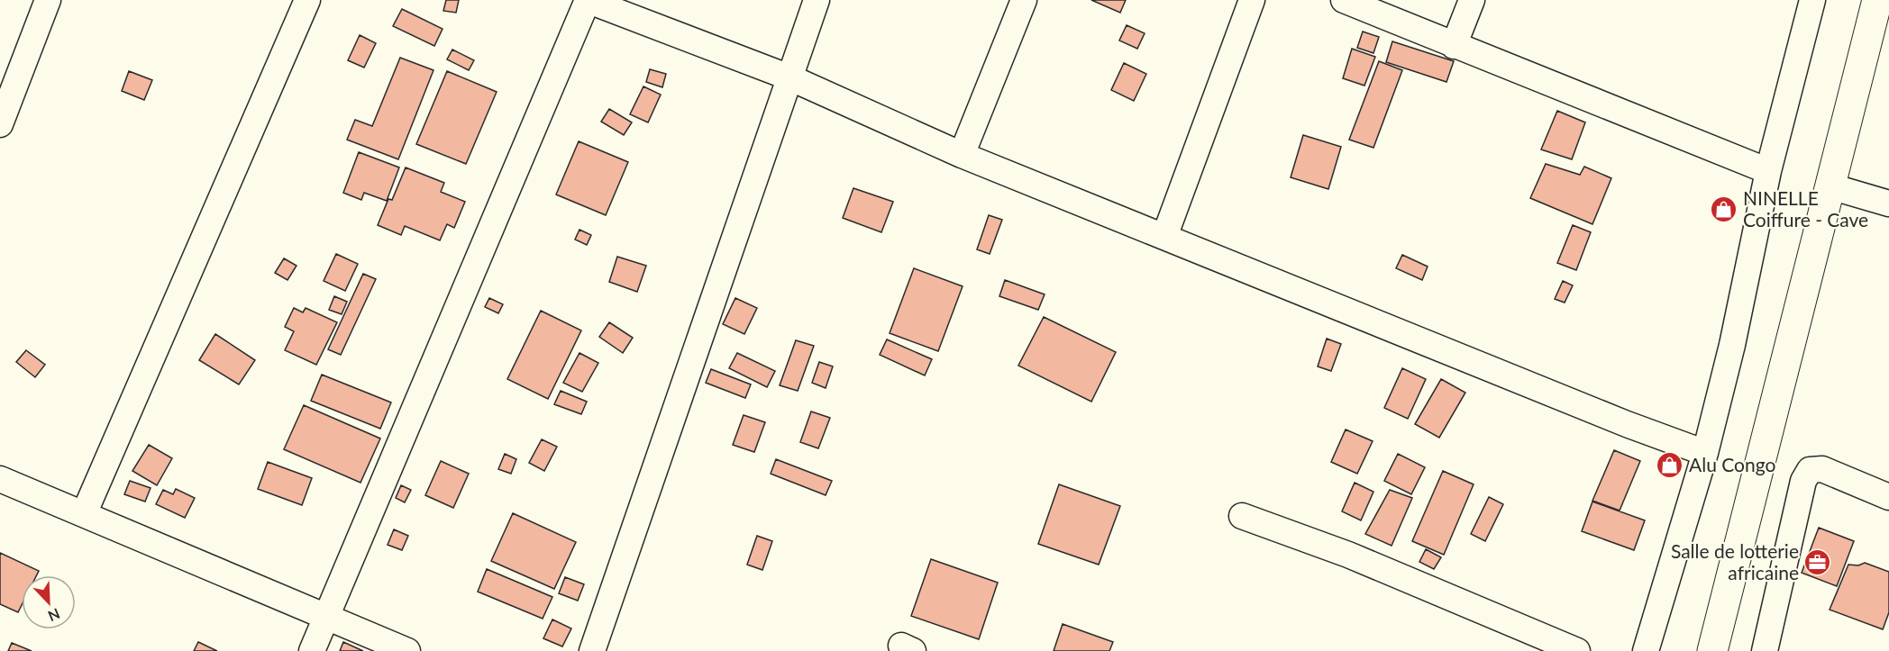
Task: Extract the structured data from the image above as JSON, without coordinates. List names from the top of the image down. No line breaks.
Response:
{"places":{"shop":["NINELLE Coiffure - Cave","Alu Congo"],"office":["Salle de lotterie africaine"]},"north":"bottom right"}
